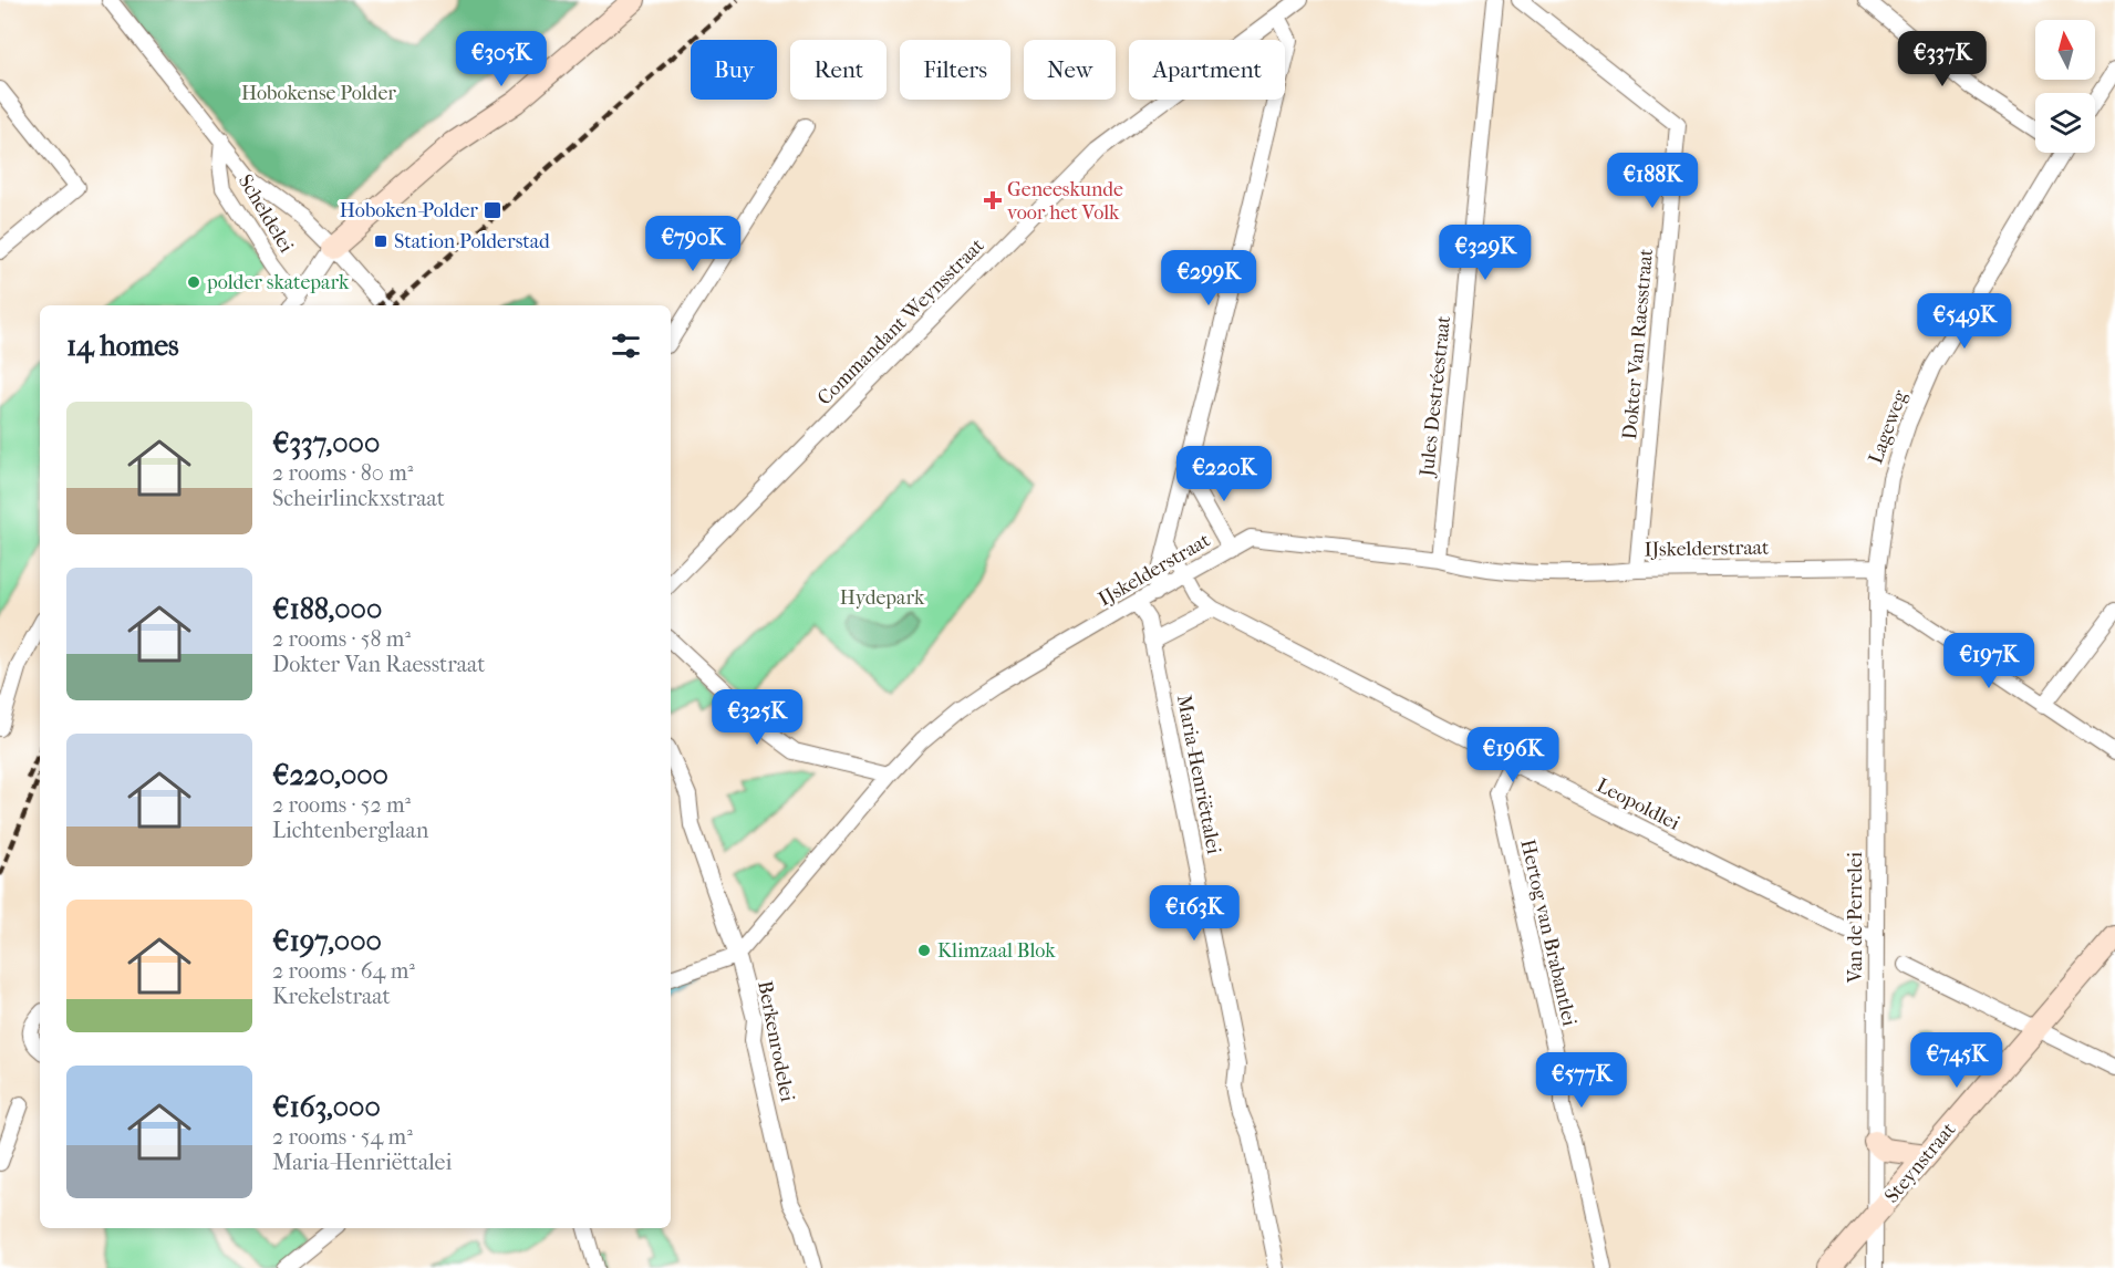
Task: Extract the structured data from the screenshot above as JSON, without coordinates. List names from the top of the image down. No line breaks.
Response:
{"streets":{"street":["Scheldelei","Commandant Weynsstraat","Dokter Van Raesstraat","Jules Destréestraat","Lageweg","IJskelderstraat","Maria-Henriëttalei","Leopoldlei","Van de Perrelei","Hertog van Brabantlei","Berkenrodelei","Steynstraat"]},"crossings":[["Dokter Van Raesstraat","IJskelderstraat"],["Jules Destréestraat","IJskelderstraat"],["Lageweg","IJskelderstraat"],["Lageweg","Van de Perrelei"],["IJskelderstraat","Maria-Henriëttalei"],["IJskelderstraat","Leopoldlei"],["IJskelderstraat","Van de Perrelei"],["IJskelderstraat","Berkenrodelei"],["Leopoldlei","Van de Perrelei"],["Leopoldlei","Hertog van Brabantlei"],["Van de Perrelei","Steynstraat"]],"parks":["Hobokense Polder","Hydepark"],"places":{"health":["Geneeskunde voor het Volk"],"transit":["Hoboken-Polder","Station Polderstad"],"other":["polder skatepark","Klimzaal Blok"]},"north":"top","page":{"price":["€305K","€337K","€188K","€790K","€329K","€299K","€549K","€220K","€197K","€325K","€196K","€163K","€745K","€577K"],"chip":["Buy","Rent","Filters","New","Apartment"],"heading":"14 homes","list":[{"name":"€337,000","note":"2 rooms · 80 m² · Scheirlinckxstraat"},{"name":"€188,000","note":"2 rooms · 58 m² · Dokter Van Raesstraat"},{"name":"€220,000","note":"2 rooms · 52 m² · Lichtenberglaan"},{"name":"€197,000","note":"2 rooms · 64 m² · Krekelstraat"},{"name":"€163,000","note":"2 rooms · 54 m² · Maria-Henriëttalei"}]}}
